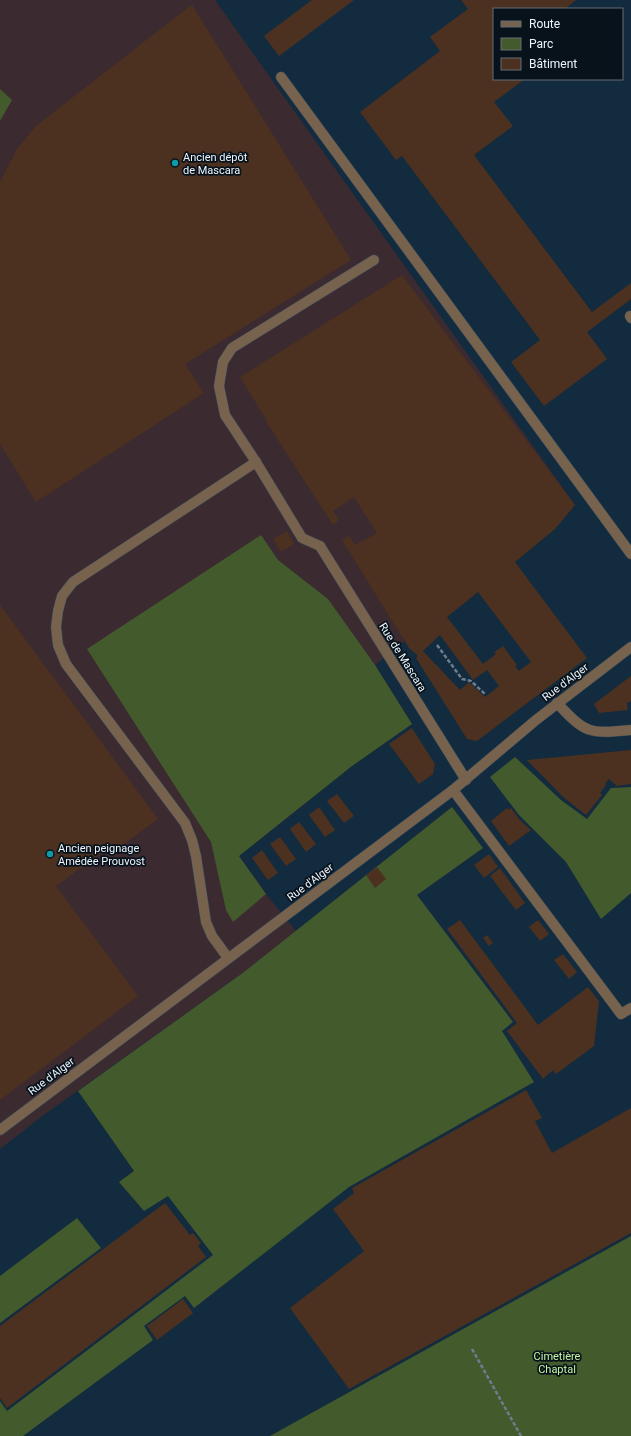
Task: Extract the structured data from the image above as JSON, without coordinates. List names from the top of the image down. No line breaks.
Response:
{"streets":{"street":["Rue de Mascara","Rue d'Alger"]},"crossings":[["Rue de Mascara","Rue d'Alger"]],"parks":["Cimetière Chaptal"],"places":["Ancien dépôt de Mascara","Ancien peignage Amédée Prouvost"],"legend":["Route","Parc","Bâtiment"]}
